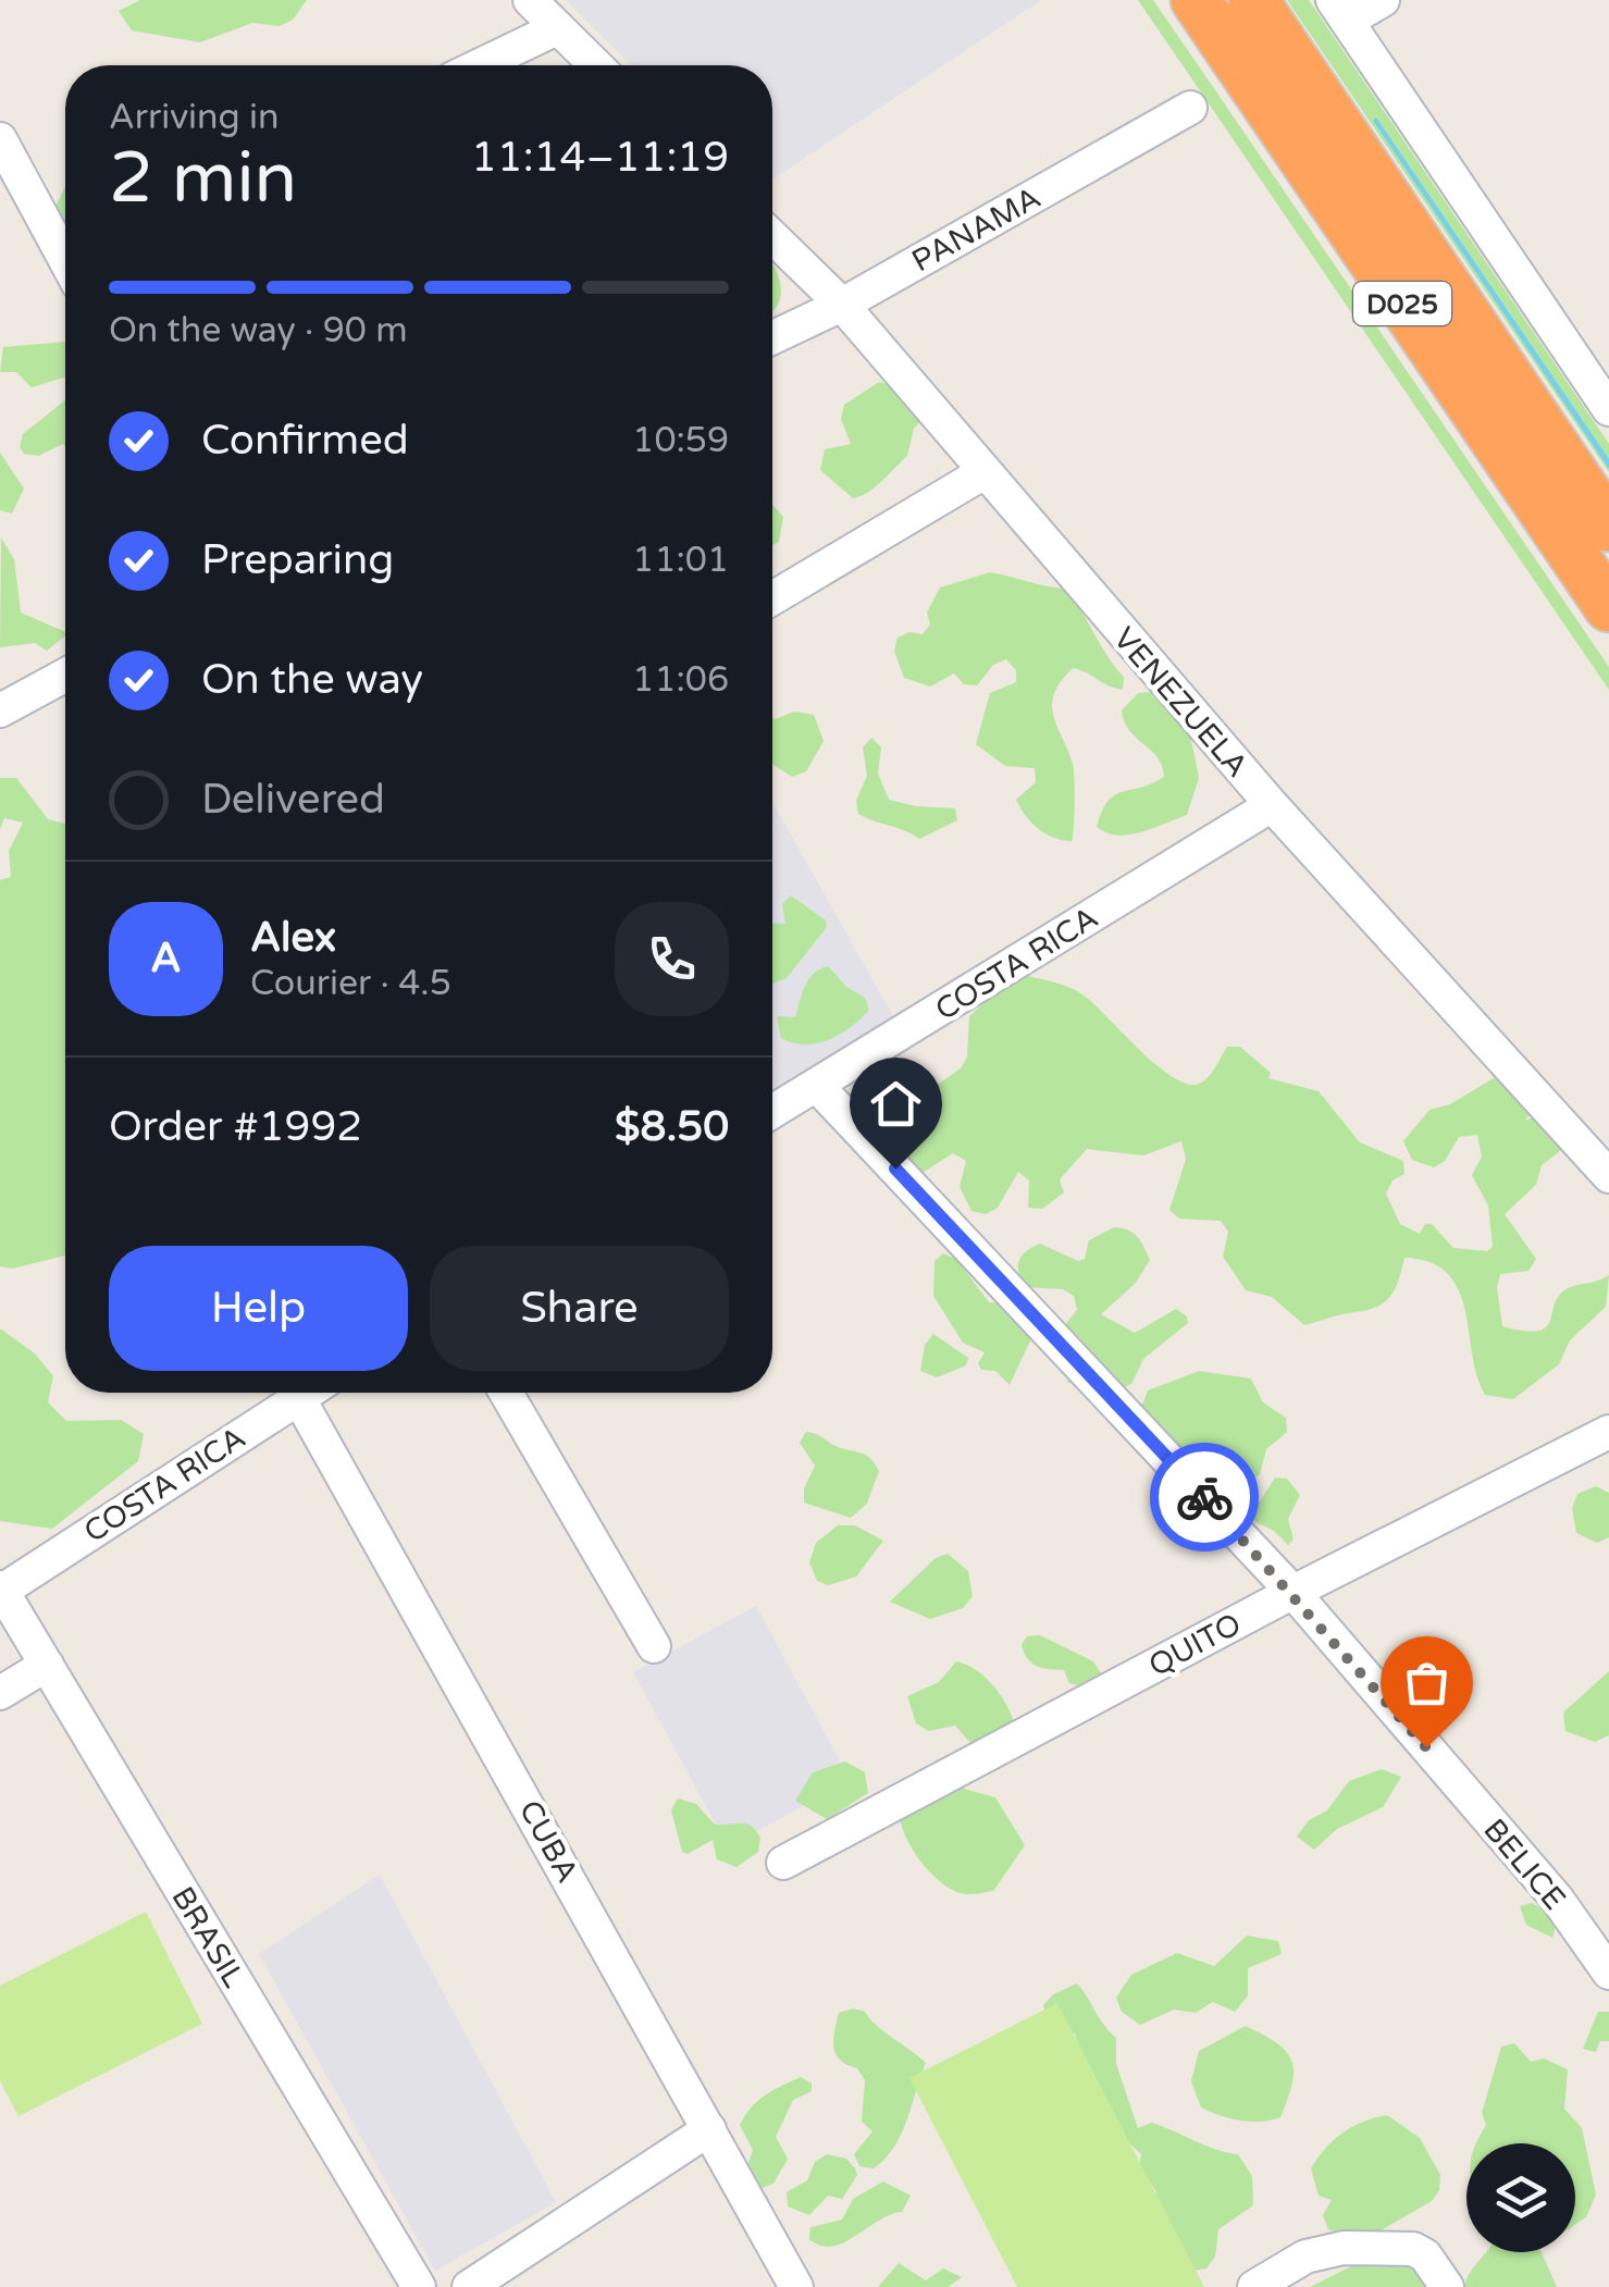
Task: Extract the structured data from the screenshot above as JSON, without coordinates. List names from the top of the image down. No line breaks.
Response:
{"streets":{"highway":["D025"],"street":["PANAMA","VENEZUELA","COSTA RICA","QUITO","CUBA","BELICE","BRASIL"]},"crossings":[["PANAMA","VENEZUELA"],["VENEZUELA","COSTA RICA"],["COSTA RICA","CUBA"],["COSTA RICA","BELICE"],["COSTA RICA","BRASIL"],["QUITO","BELICE"]],"page":{"heading":["2 min","Arriving in","11:14–11:19"],"panel":["Alex","Courier · 4.5","Order #1992","$8.50"],"bar":"On the way · 90 m","list":[["Confirmed","10:59"],["Preparing","11:01"],["On the way","11:06"],"Delivered"],"round":"A","buttons":["Help","Share"]}}
